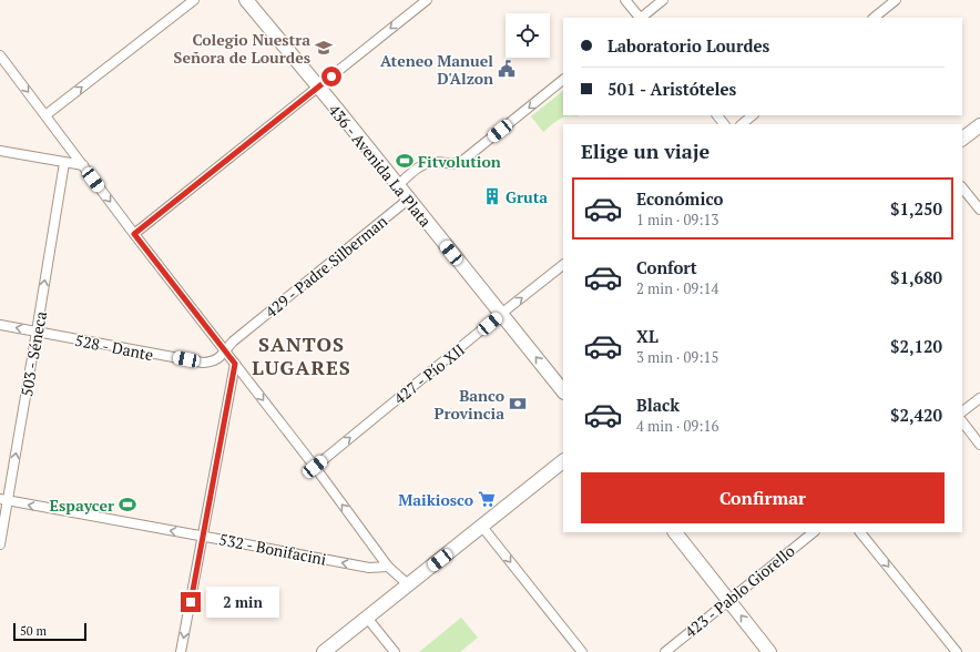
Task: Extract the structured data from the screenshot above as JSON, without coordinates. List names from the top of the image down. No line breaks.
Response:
{"streets":{"street":["436 - Avenida La Plata","429 - Padre Silberman","528 - Dante","503 - Séneca","427 - Pío XII","532 - Bonifacini","423 - Pablo Giorello"]},"crossings":[["436 - Avenida La Plata","429 - Padre Silberman"],["436 - Avenida La Plata","427 - Pío XII"],["429 - Padre Silberman","528 - Dante"],["528 - Dante","503 - Séneca"],["503 - Séneca","532 - Bonifacini"]],"one_way":["503 - Séneca","427 - Pío XII","532 - Bonifacini"],"districts":["SANTOS LUGARES"],"places":{"school or university":["Colegio Nuestra Señora de Lourdes"],"public building":["Ateneo Manuel D'Alzon"],"sports":["Fitvolution","Espaycer"],"building":["Gruta"],"bank":["Banco Provincia"],"supermarket":["Maikiosco"]},"scale_bar":"50 m","page":{"banner":["Laboratorio Lourdes","501 - Aristóteles"],"heading":"Elige un viaje","list":[{"name":"Económico","note":"1 min · 09:13","value":"$1,250"},{"name":"Confort","note":"2 min · 09:14","value":"$1,680"},{"name":"XL","note":"3 min · 09:15","value":"$2,120"},{"name":"Black","note":"4 min · 09:16","value":"$2,420"}],"buttons":"Confirmar","bubble":"2 min","scale":"50 m"}}
